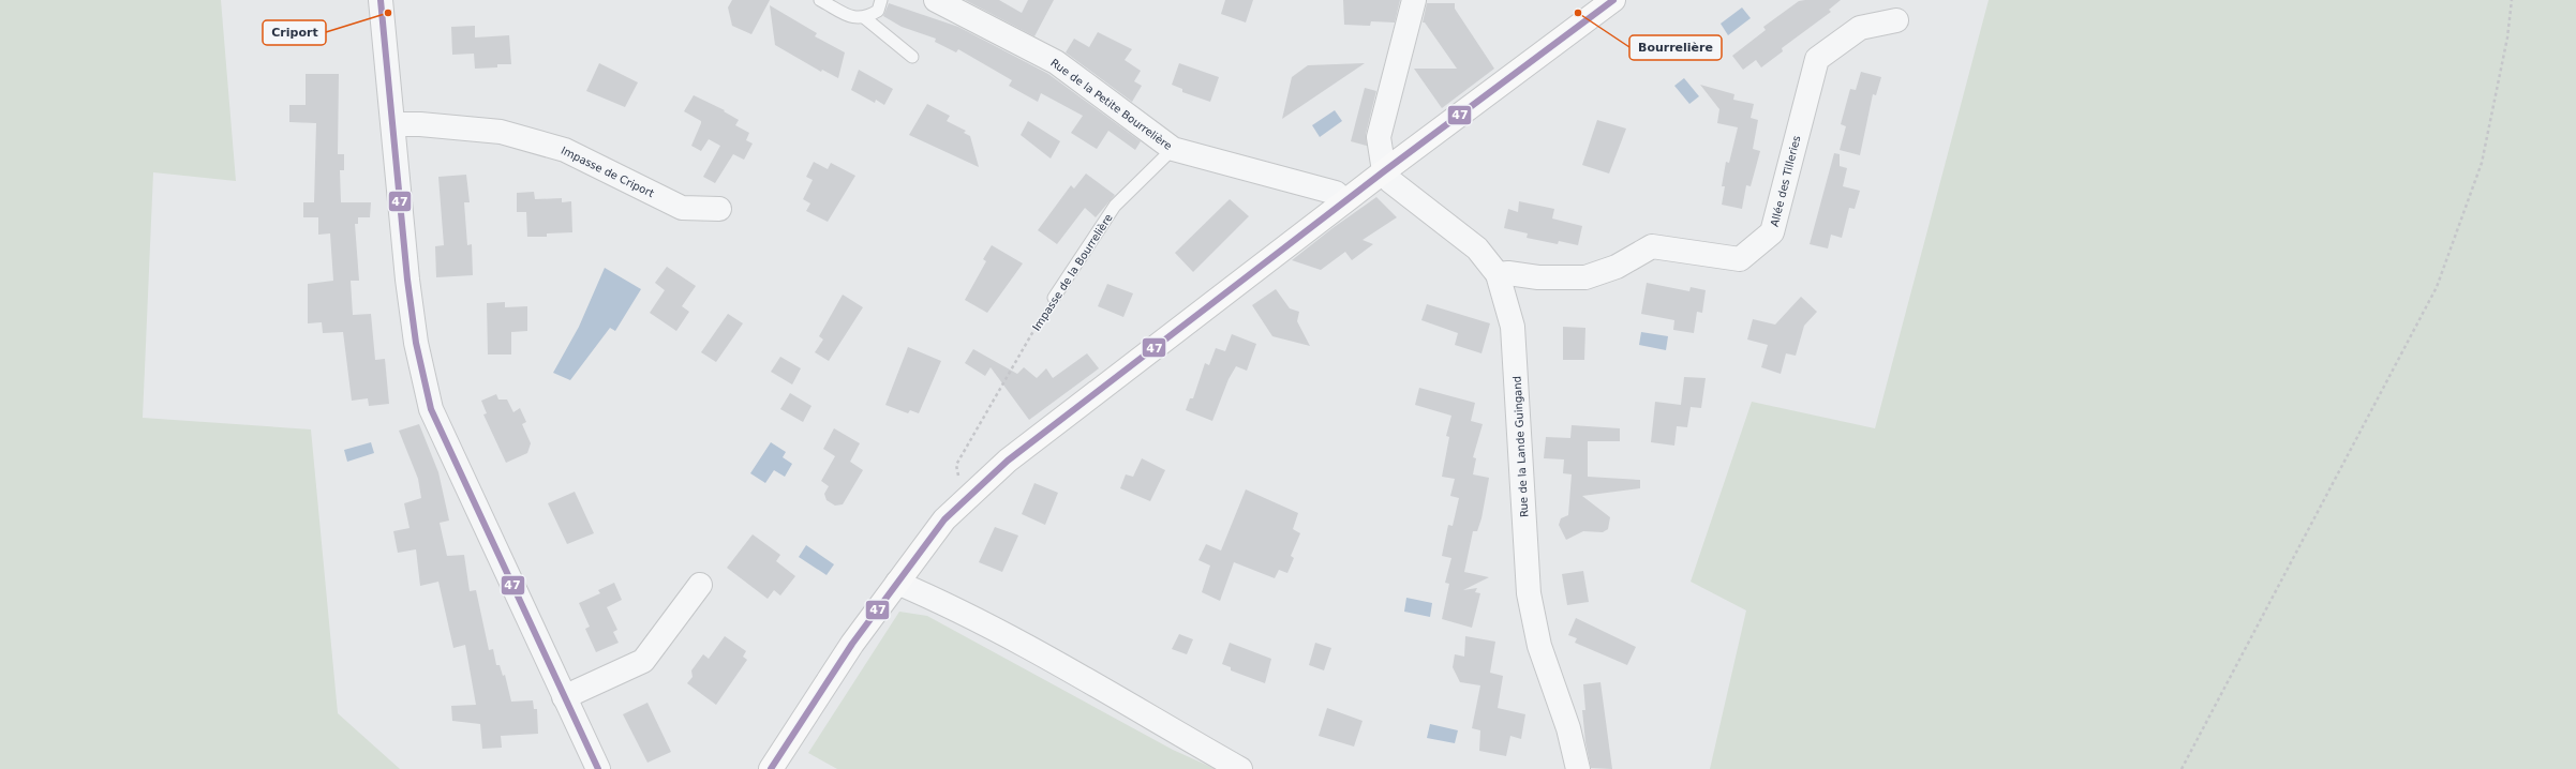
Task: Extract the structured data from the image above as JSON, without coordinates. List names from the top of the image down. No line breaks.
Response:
{"streets":{"street":["Rue de la Petite Bourrelière","Impasse de Criport","Allée des Tilleries","Rue de la Lande Guingand"],"lane":["Impasse de la Bourrelière"]},"crossings":[["Rue de la Petite Bourrelière","Impasse de la Bourrelière"],["Allée des Tilleries","Rue de la Lande Guingand"]],"places":["Criport","Bourrelière"],"lines":["transit line 47"]}
